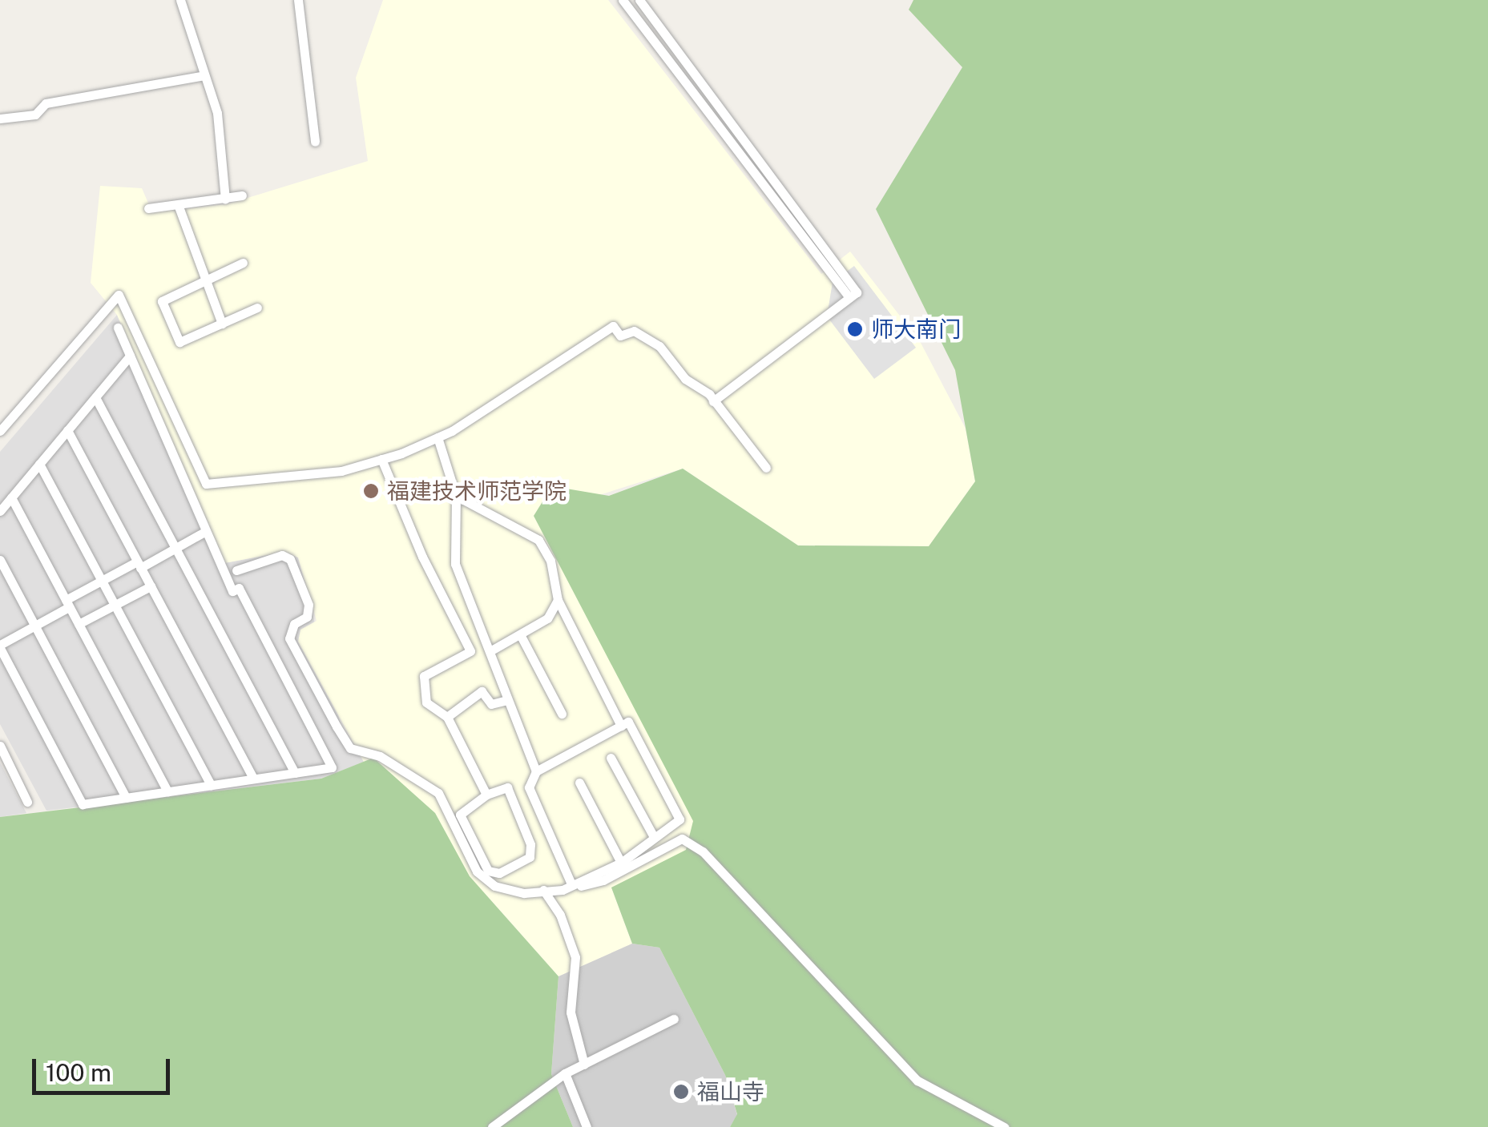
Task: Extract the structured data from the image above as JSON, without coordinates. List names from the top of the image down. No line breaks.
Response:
{"places":["师大南门","福建技术师范学院","福山寺"],"scale_bar":"100 m"}
